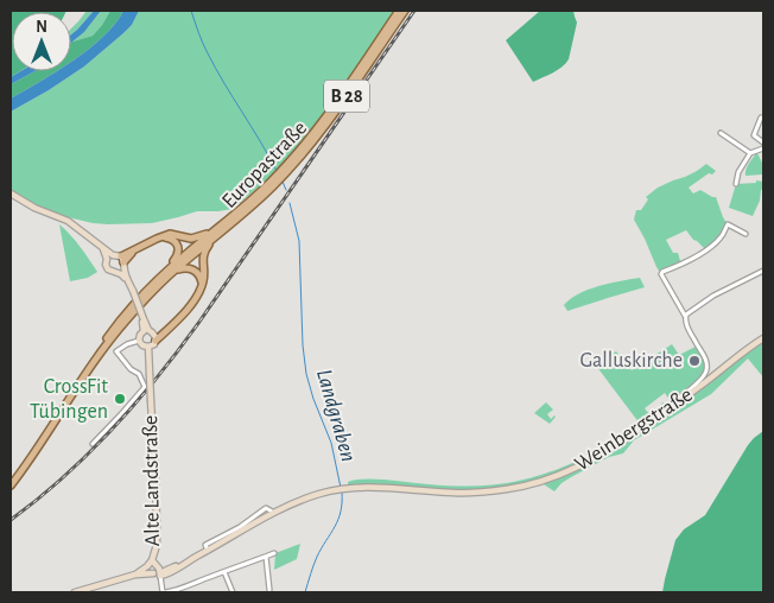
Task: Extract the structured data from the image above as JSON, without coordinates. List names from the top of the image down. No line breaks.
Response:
{"streets":{"main road":["B 28","Europastraße"],"street":["Weinbergstraße","Alte Landstraße"]},"crossings":[["B 28","Europastraße"]],"water":["Landgraben"],"places":["Galluskirche","CrossFit Tübingen"],"north":"top"}
